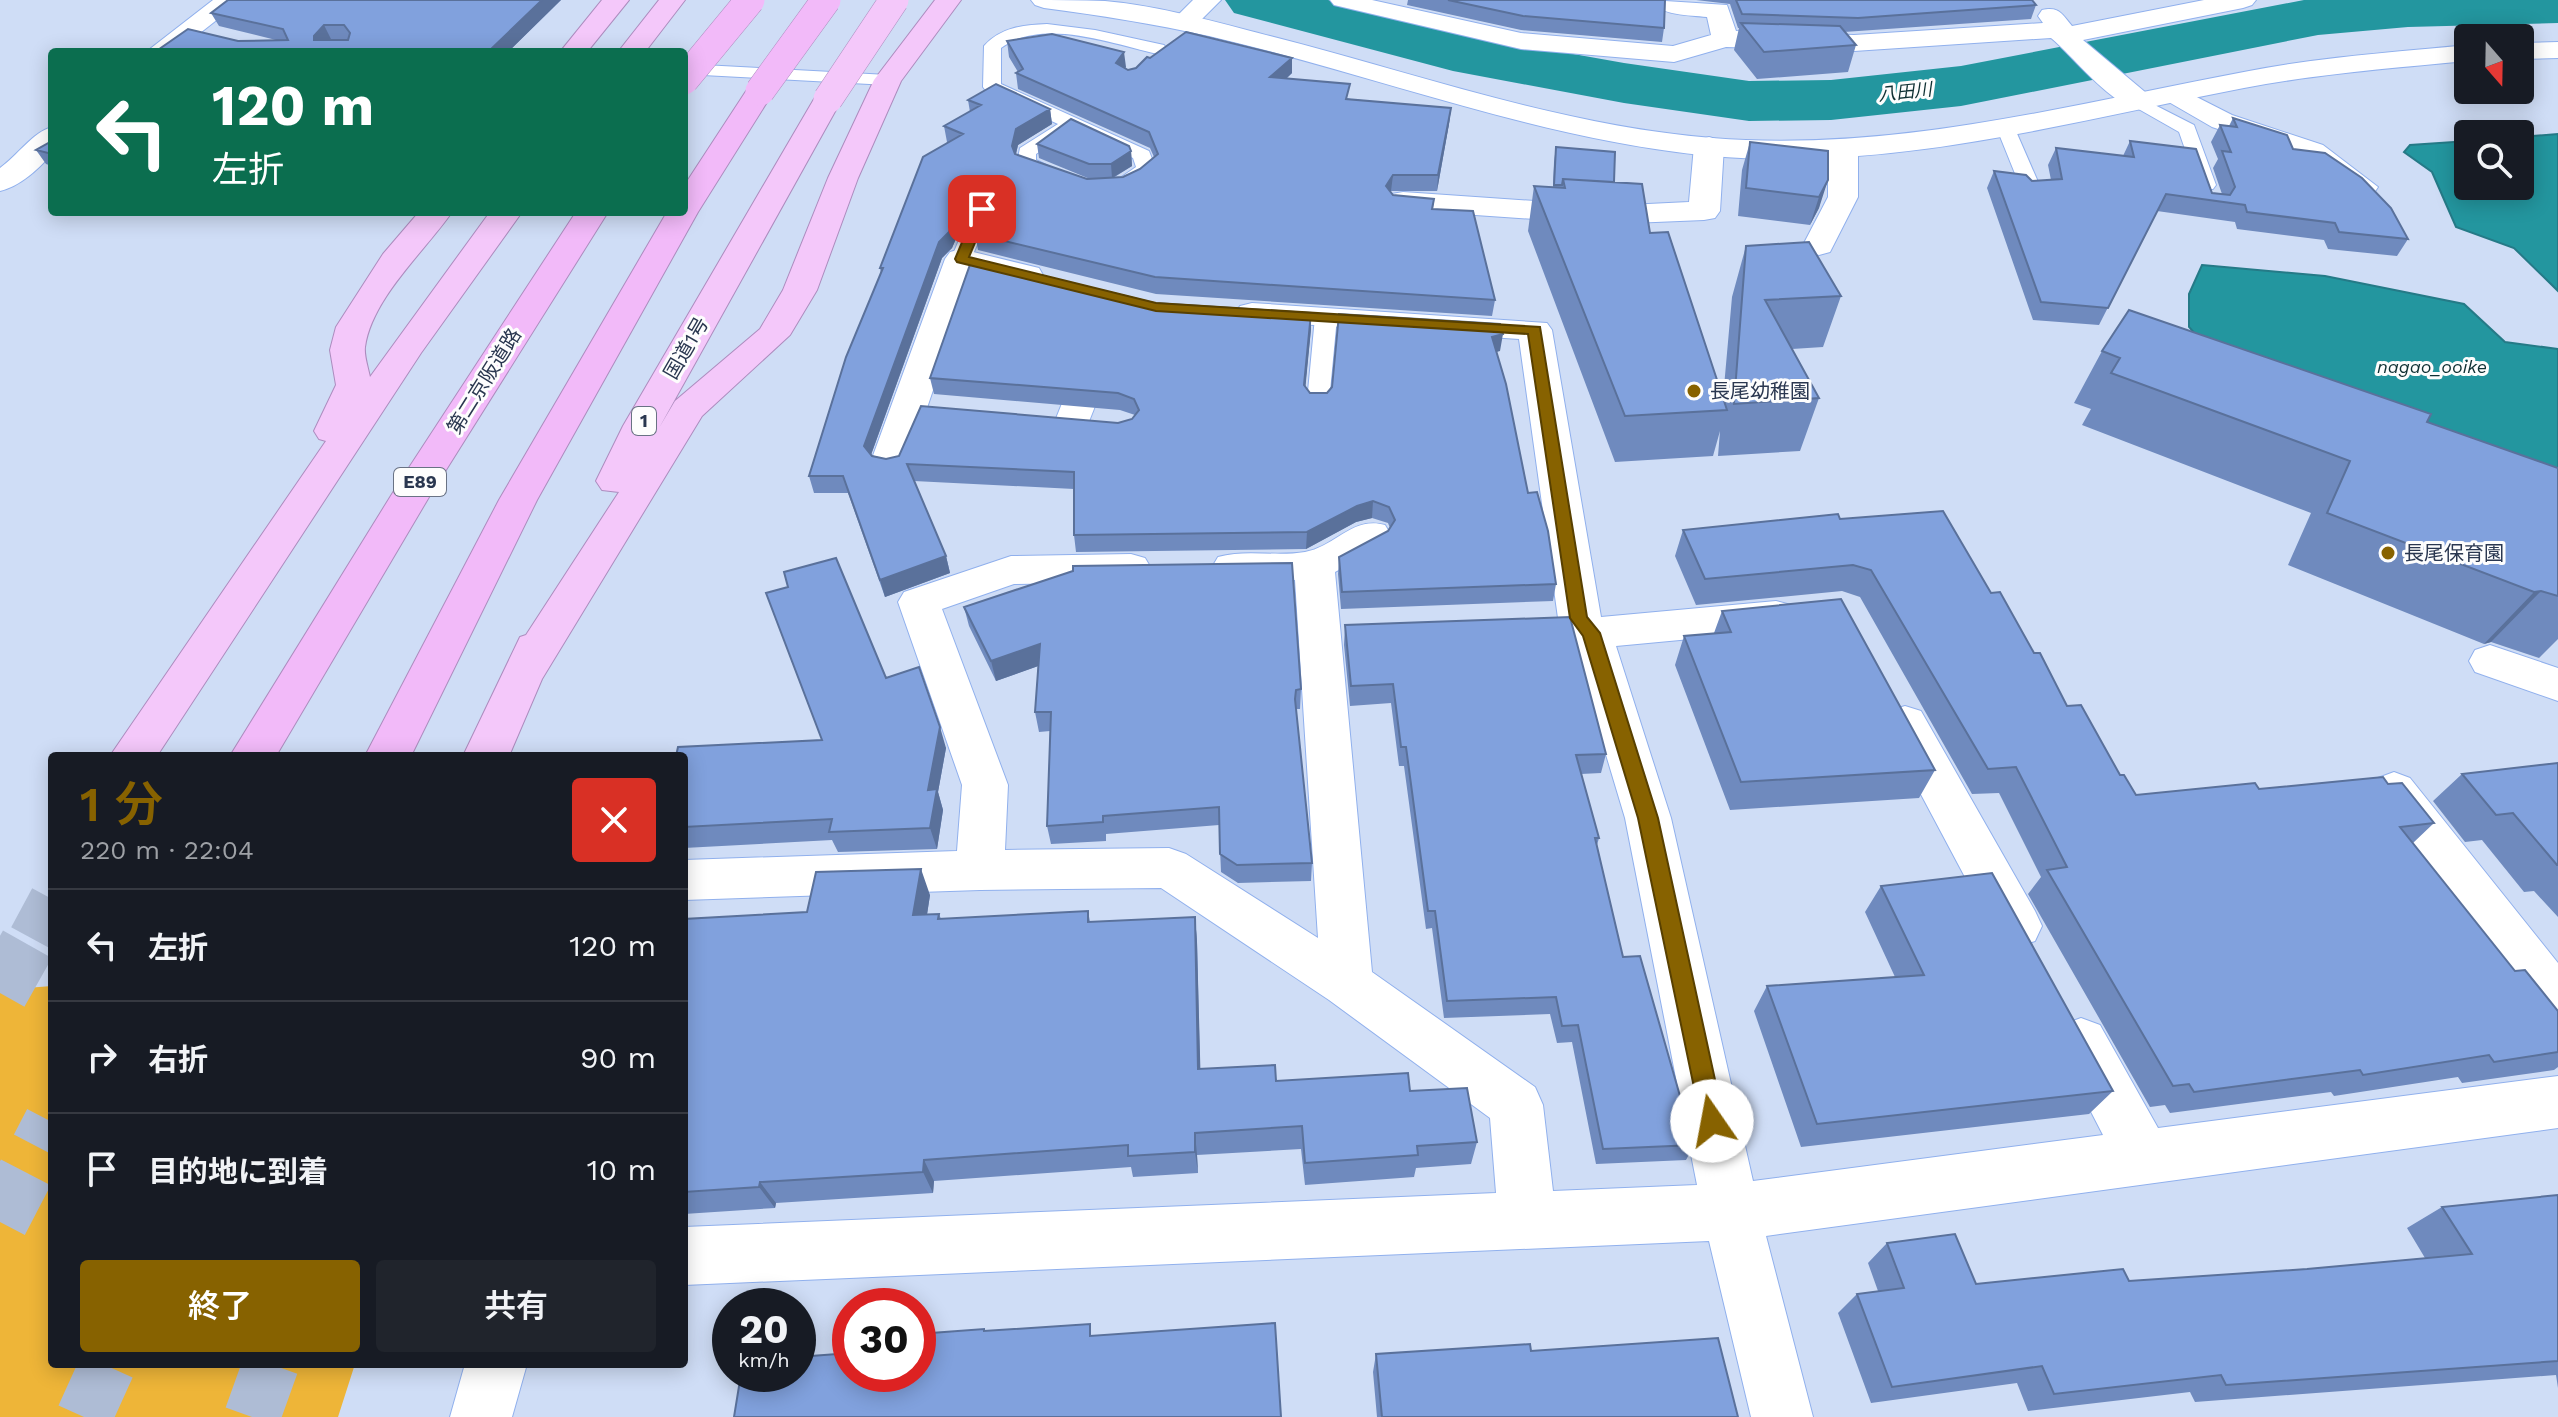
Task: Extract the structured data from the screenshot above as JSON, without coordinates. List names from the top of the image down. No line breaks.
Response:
{"streets":{"highway":["国道1号","第二京阪道路","1","E89"]},"water":["八田川","nagao_ooike"],"places":["長尾幼稚園","長尾保育園"],"north":"bottom","page":{"turn":["120 m","左折"],"heading":["1 分","220 m · 22:04"],"list":[{"name":"左折","value":"120 m"},{"name":"右折","value":"90 m"},{"name":"目的地に到着","value":"10 m"}],"buttons":["終了","共有"],"speed":"20 km/h","limit":"30"}}
